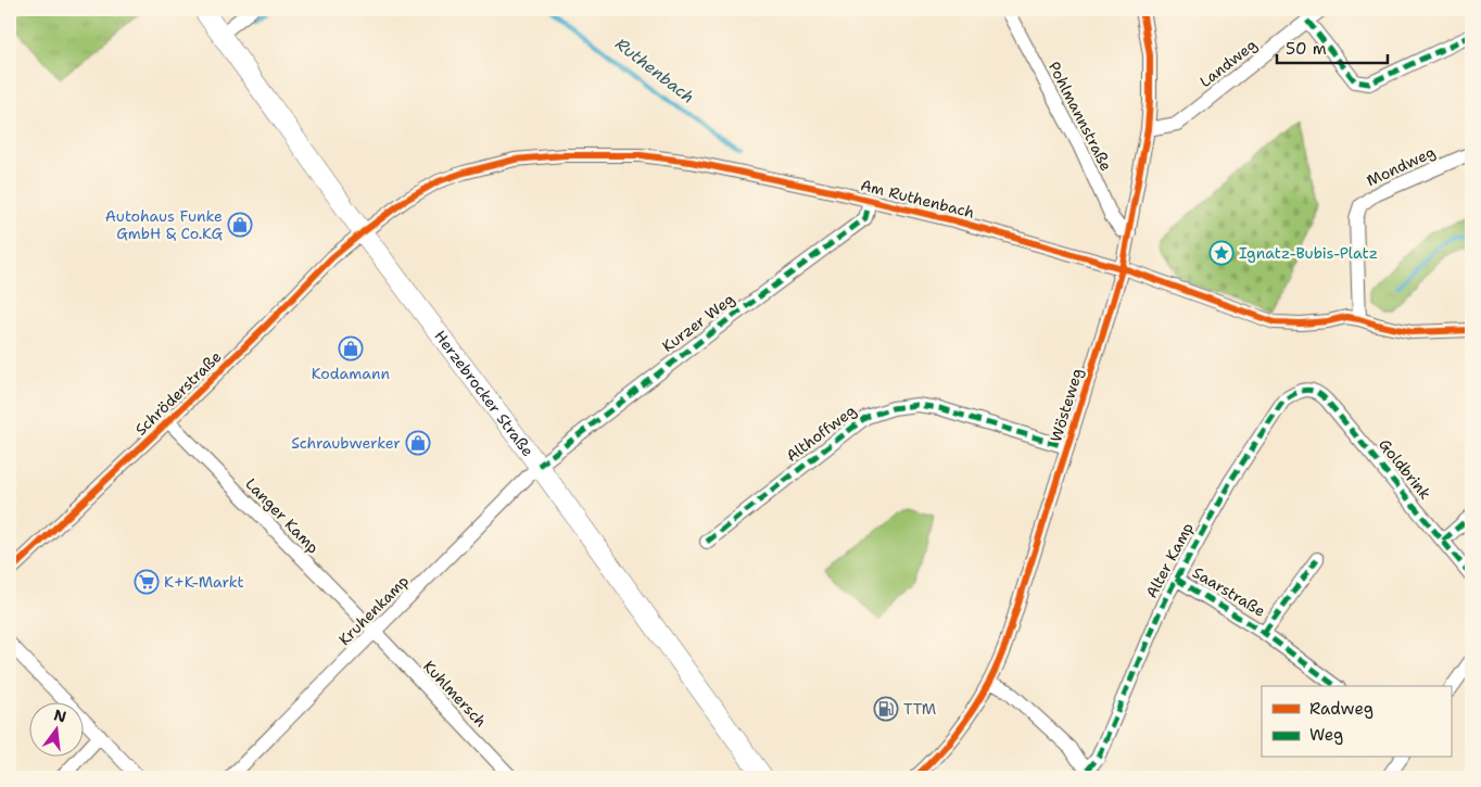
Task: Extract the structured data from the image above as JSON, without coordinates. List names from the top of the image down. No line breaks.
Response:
{"streets":{"main road":["Herzebrocker Straße"],"street":["Landweg","Pohlmannstraße","Mondweg","Am Ruthenbach","Kurzer Weg","Schröderstraße","Wösteweg","Althoffweg","Goldbrink","Langer Kamp","Alter Kamp","Saarstraße","Kruhenkamp","Kuhlmersch"]},"crossings":[["Landweg","Wösteweg"],["Pohlmannstraße","Wösteweg"],["Mondweg","Am Ruthenbach"],["Am Ruthenbach","Kurzer Weg"],["Am Ruthenbach","Schröderstraße"],["Am Ruthenbach","Herzebrocker Straße"],["Am Ruthenbach","Wösteweg"],["Kurzer Weg","Herzebrocker Straße"],["Kurzer Weg","Kruhenkamp"],["Schröderstraße","Herzebrocker Straße"],["Schröderstraße","Langer Kamp"],["Herzebrocker Straße","Kruhenkamp"],["Wösteweg","Althoffweg"],["Goldbrink","Alter Kamp"],["Langer Kamp","Kruhenkamp"],["Langer Kamp","Kuhlmersch"],["Alter Kamp","Saarstraße"],["Kruhenkamp","Kuhlmersch"]],"water":["Ruthenbach"],"places":{"shop":["Autohaus Funke GmbH & Co.KG","Kodamann","Schraubwerker"],"place":["Ignatz-Bubis-Platz"],"supermarket":["K+K-Markt"],"fuel station":["TTM"]},"legend":["Radweg","Weg"],"scale_bar":"50 m","north":"top"}
